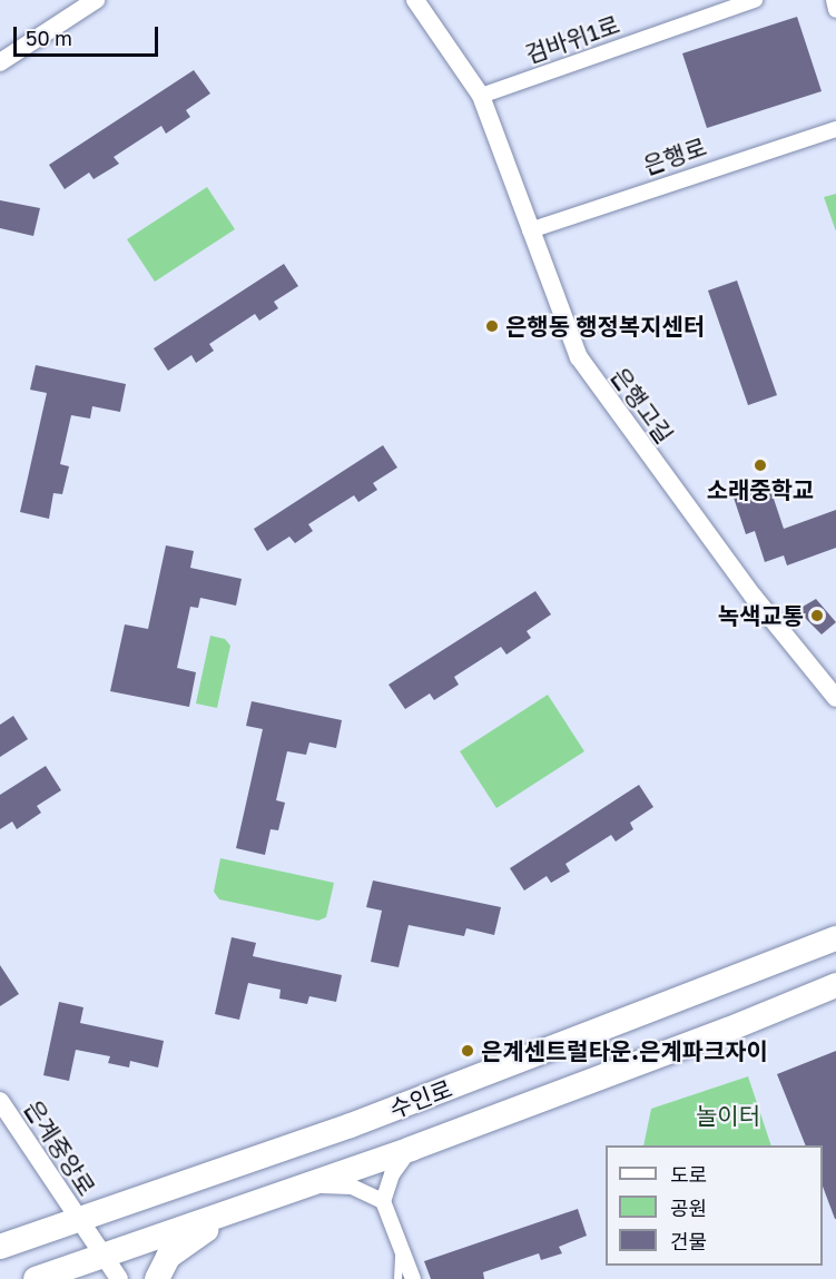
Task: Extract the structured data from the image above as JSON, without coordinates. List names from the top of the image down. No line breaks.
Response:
{"streets":{"main road":["수인로"],"street":["검바위1로","은행로","은행고길","은계중앙로"]},"crossings":[["검바위1로","은행고길"],["은행로","은행고길"],["수인로","은계중앙로"]],"parks":["놀이터"],"places":["은행동 행정복지센터","소래중학교","녹색교통","은계센트럴타운.은계파크자이"],"legend":["도로","공원","건물"],"scale_bar":"50 m"}
